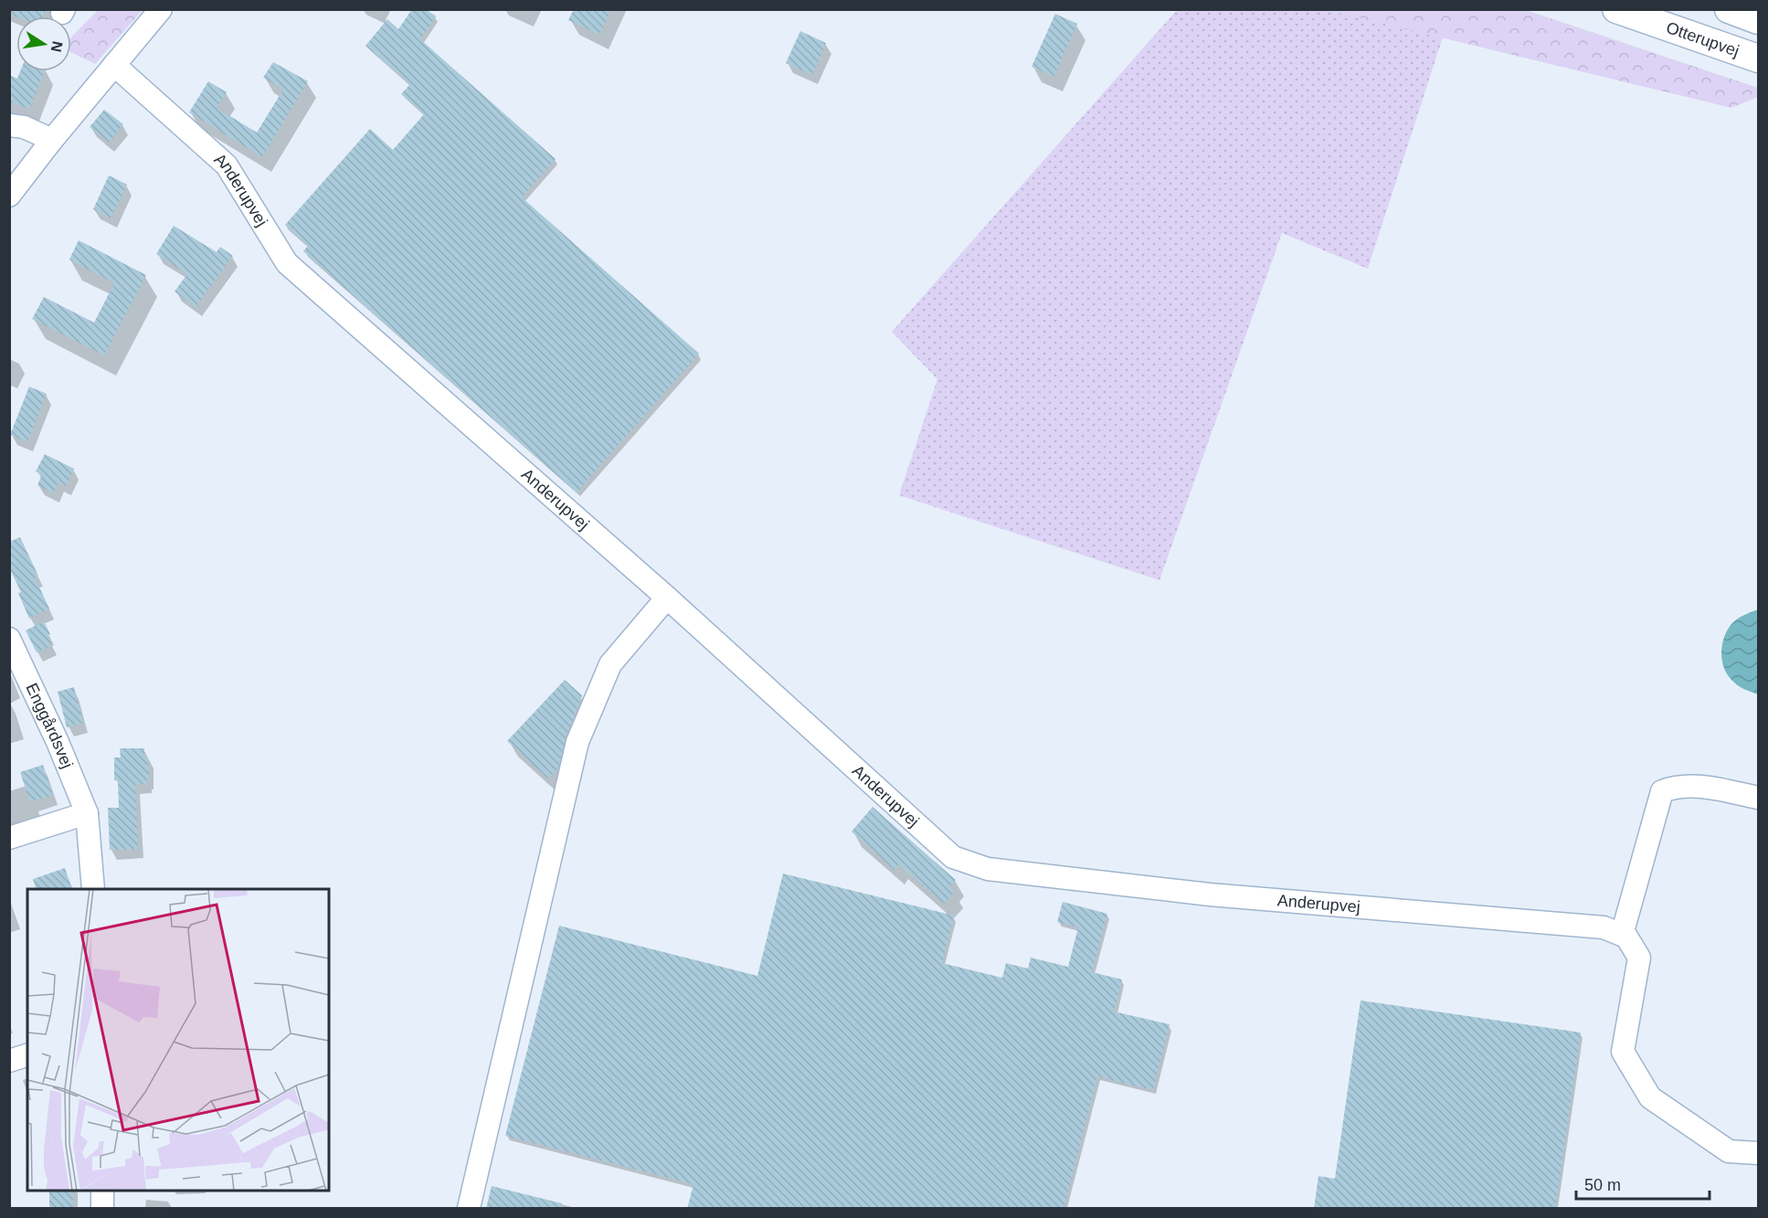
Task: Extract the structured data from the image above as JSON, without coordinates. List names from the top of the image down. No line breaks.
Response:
{"streets":{"main road":["Otterupvej"],"street":["Anderupvej","Enggårdsvej"]},"scale_bar":"50 m","north":"right"}
